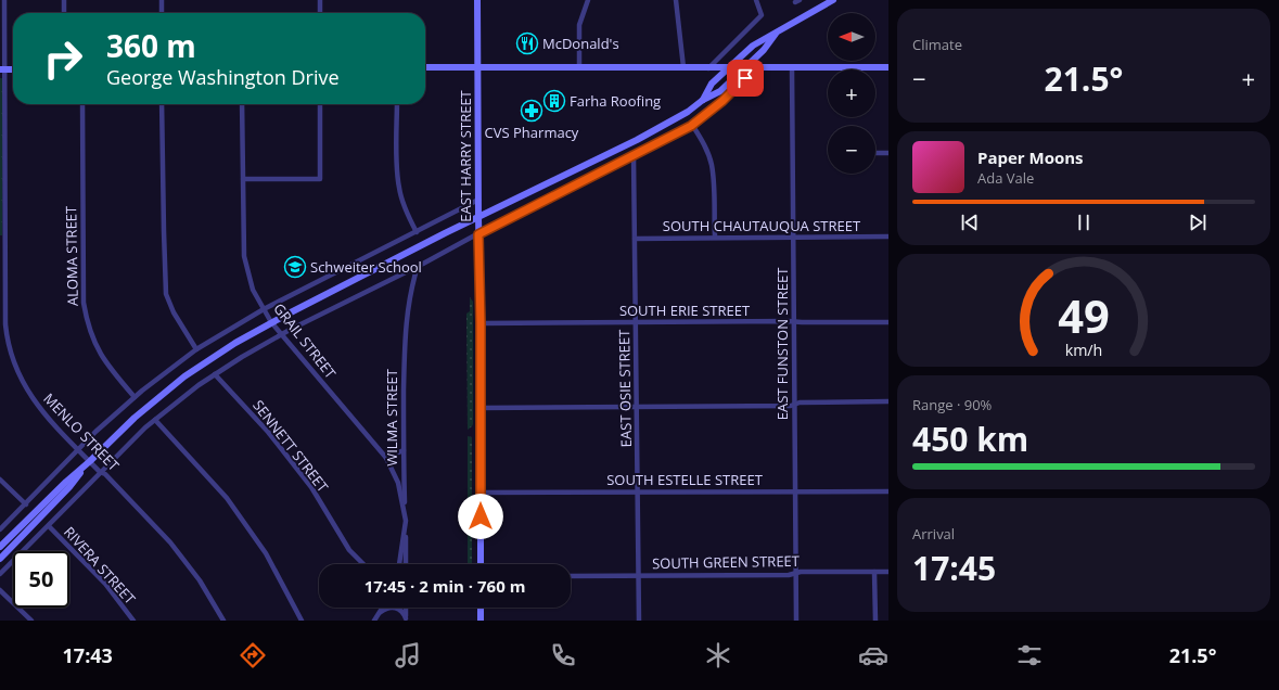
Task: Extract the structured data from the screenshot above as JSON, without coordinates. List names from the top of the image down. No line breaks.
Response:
{"streets":{"street":["EAST HARRY STREET","SOUTH CHAUTAUQUA STREET","ALOMA STREET","SOUTH ERIE STREET","GRAIL STREET","EAST FUNSTON STREET","EAST OSIE STREET","WILMA STREET","MENLO STREET","SENNETT STREET","SOUTH ESTELLE STREET","SOUTH GREEN STREET","RIVERA STREET"]},"crossings":[["EAST HARRY STREET","SOUTH ERIE STREET"],["EAST HARRY STREET","SOUTH ESTELLE STREET"],["SOUTH CHAUTAUQUA STREET","EAST FUNSTON STREET"],["SOUTH CHAUTAUQUA STREET","EAST OSIE STREET"],["SOUTH ERIE STREET","EAST FUNSTON STREET"],["SOUTH ERIE STREET","EAST OSIE STREET"],["GRAIL STREET","WILMA STREET"],["EAST FUNSTON STREET","SOUTH ESTELLE STREET"],["EAST FUNSTON STREET","SOUTH GREEN STREET"],["EAST OSIE STREET","SOUTH ESTELLE STREET"],["EAST OSIE STREET","SOUTH GREEN STREET"]],"places":{"restaurant":["McDonald's"],"building":["Farha Roofing"],"pharmacy":["CVS Pharmacy"],"school or university":["Schweiter School"]},"north":"left","page":{"tile":["Climate",["Range · 90%","450 km"],["Arrival","17:45"]],"map_buttons":["+","−"],"turn":["360 m","George Washington Drive"],"heat":["−","21.5°","+"],"song":["Paper Moons","Ada Vale"],"limit":"50","trip":"17:45 · 2 min · 760 m","tabs":["17:43","21.5°"],"gauge":["49","km/h"]}}
